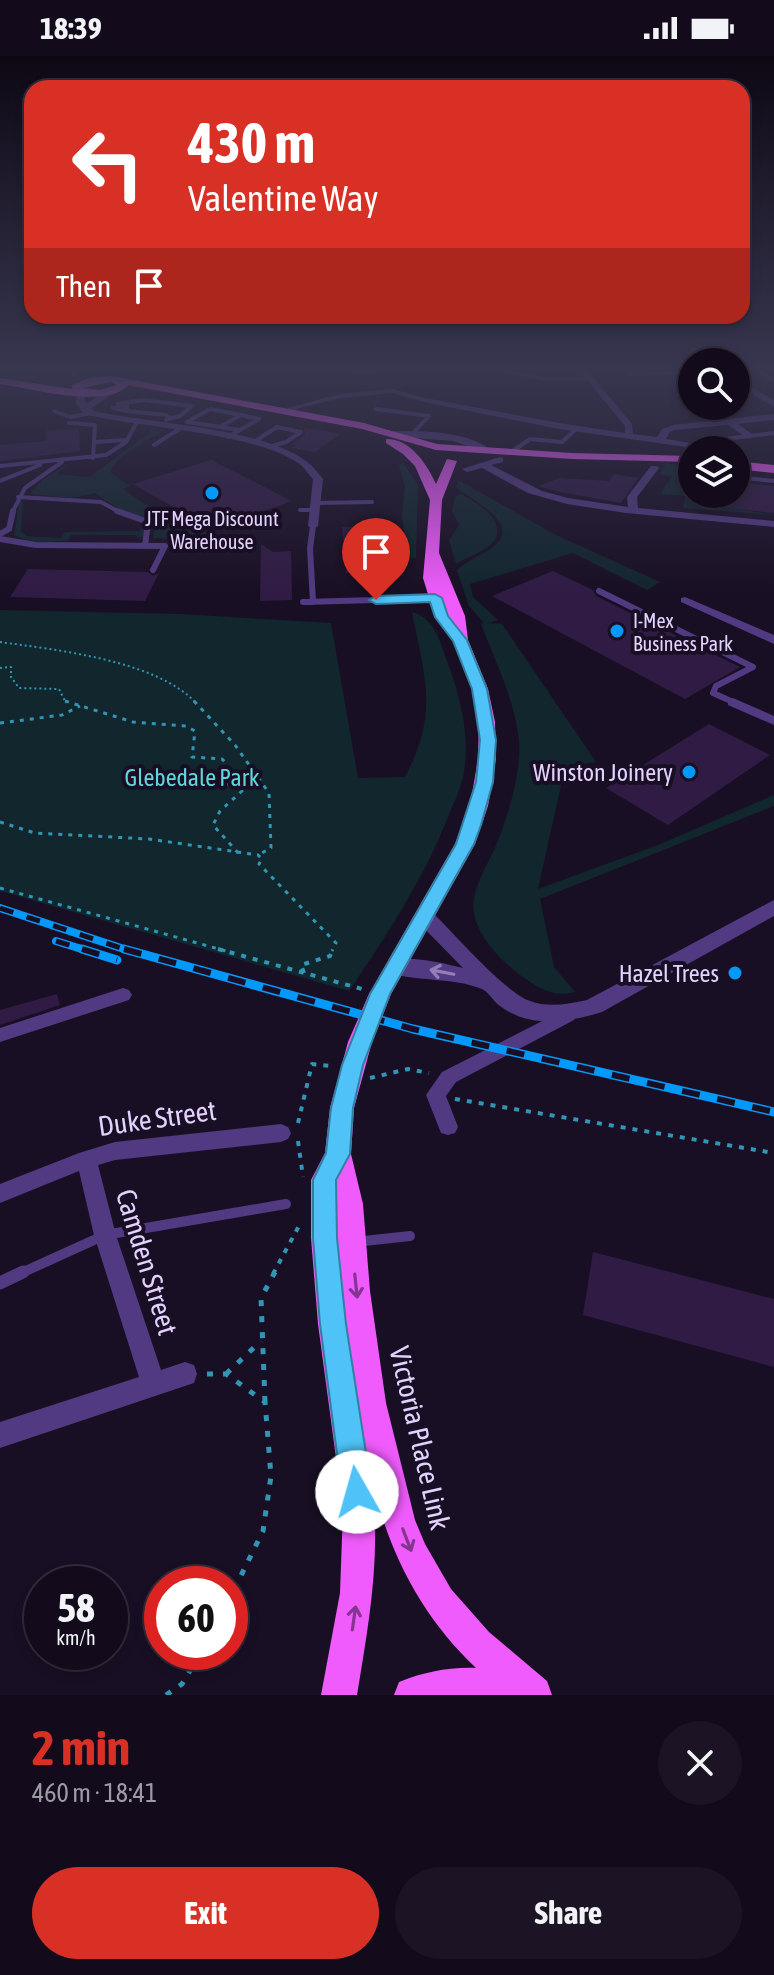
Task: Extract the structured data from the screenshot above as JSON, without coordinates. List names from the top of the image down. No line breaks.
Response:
{"streets":{"main road":["Victoria Place Link"],"street":["Duke Street","Camden Street"]},"crossings":[["Duke Street","Camden Street"]],"parks":["Glebedale Park"],"places":["JTF Mega Discount Warehouse","I-Mex Business Park","Winston Joinery","Hazel Trees"],"page":{"status":"18:39","turn":["430 m","Valentine Way"],"then":"Then","speed":"58 km/h","limit":"60","heading":["2 min","460 m · 18:41"],"buttons":["Exit","Share"]}}
